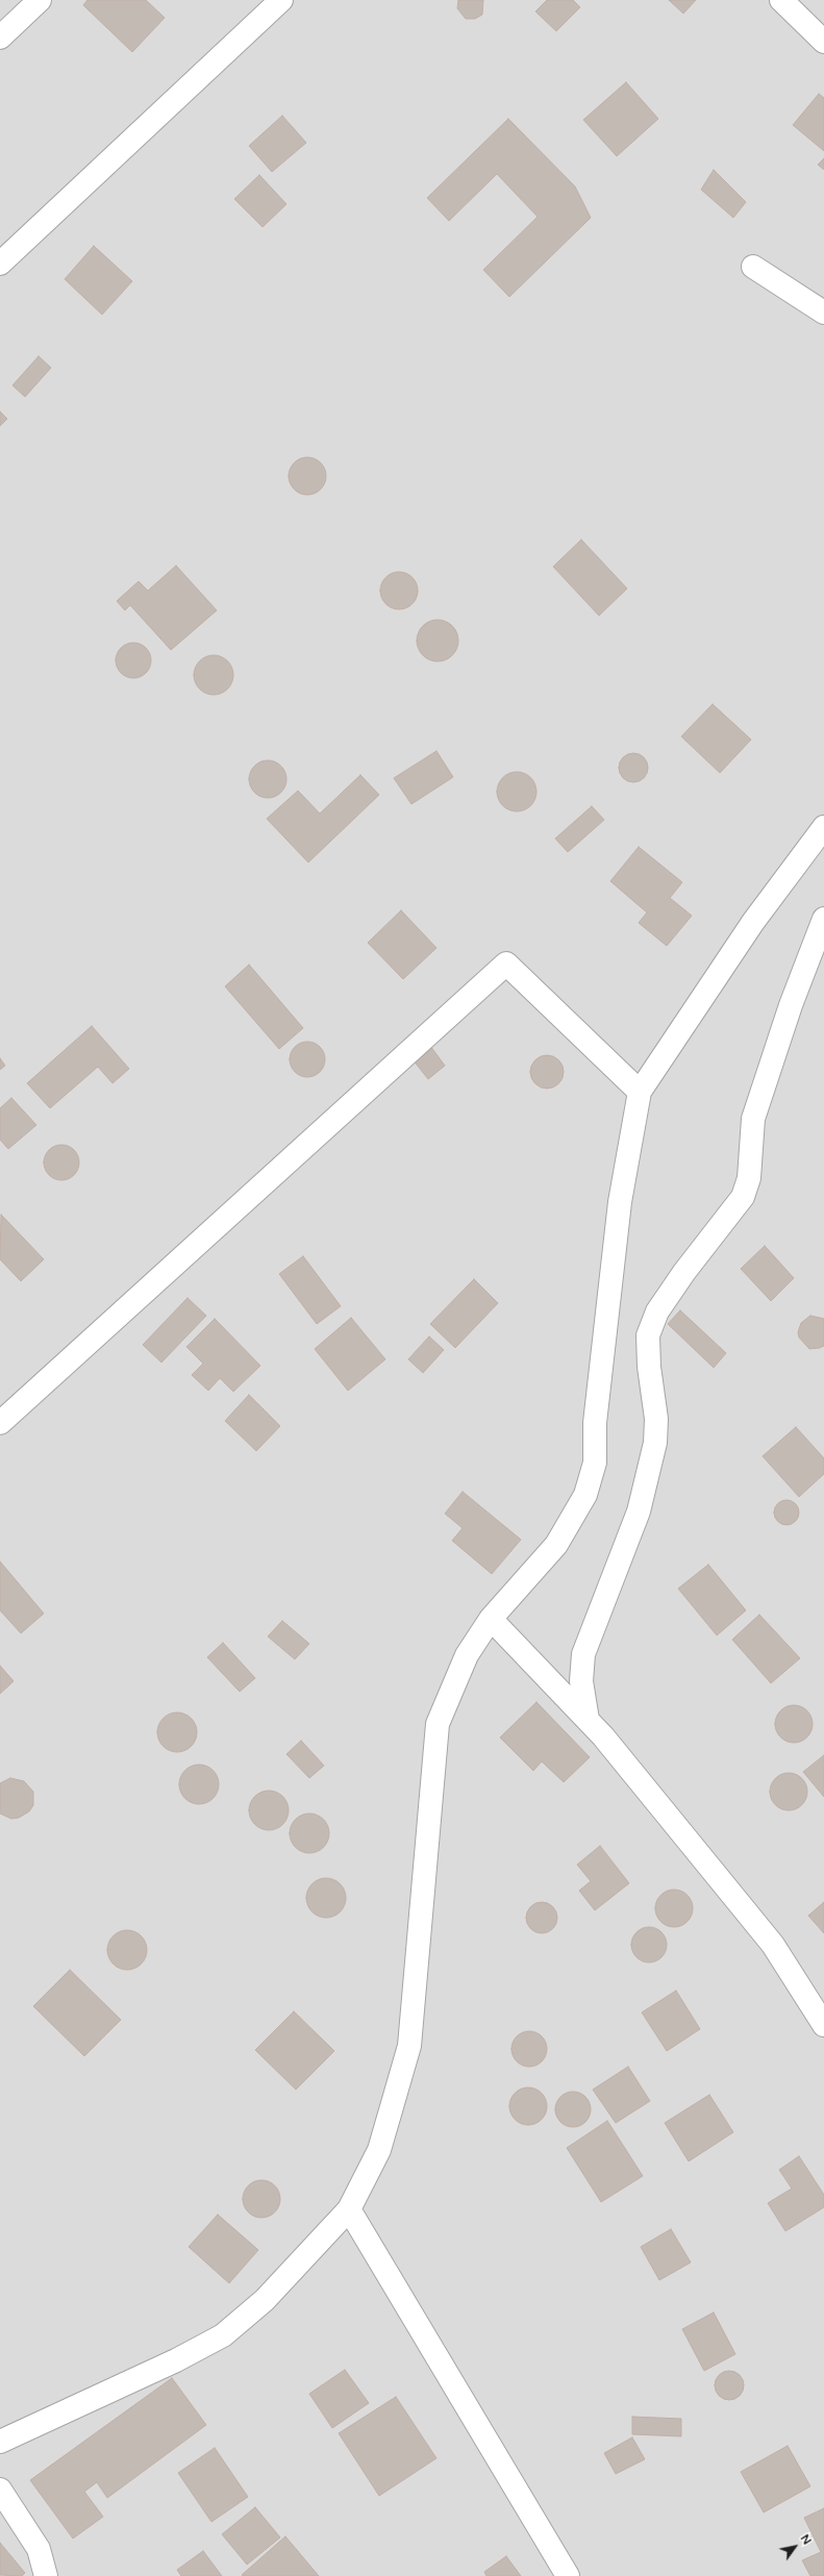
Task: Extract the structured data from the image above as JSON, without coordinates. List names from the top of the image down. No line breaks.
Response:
{"north":"top right"}
